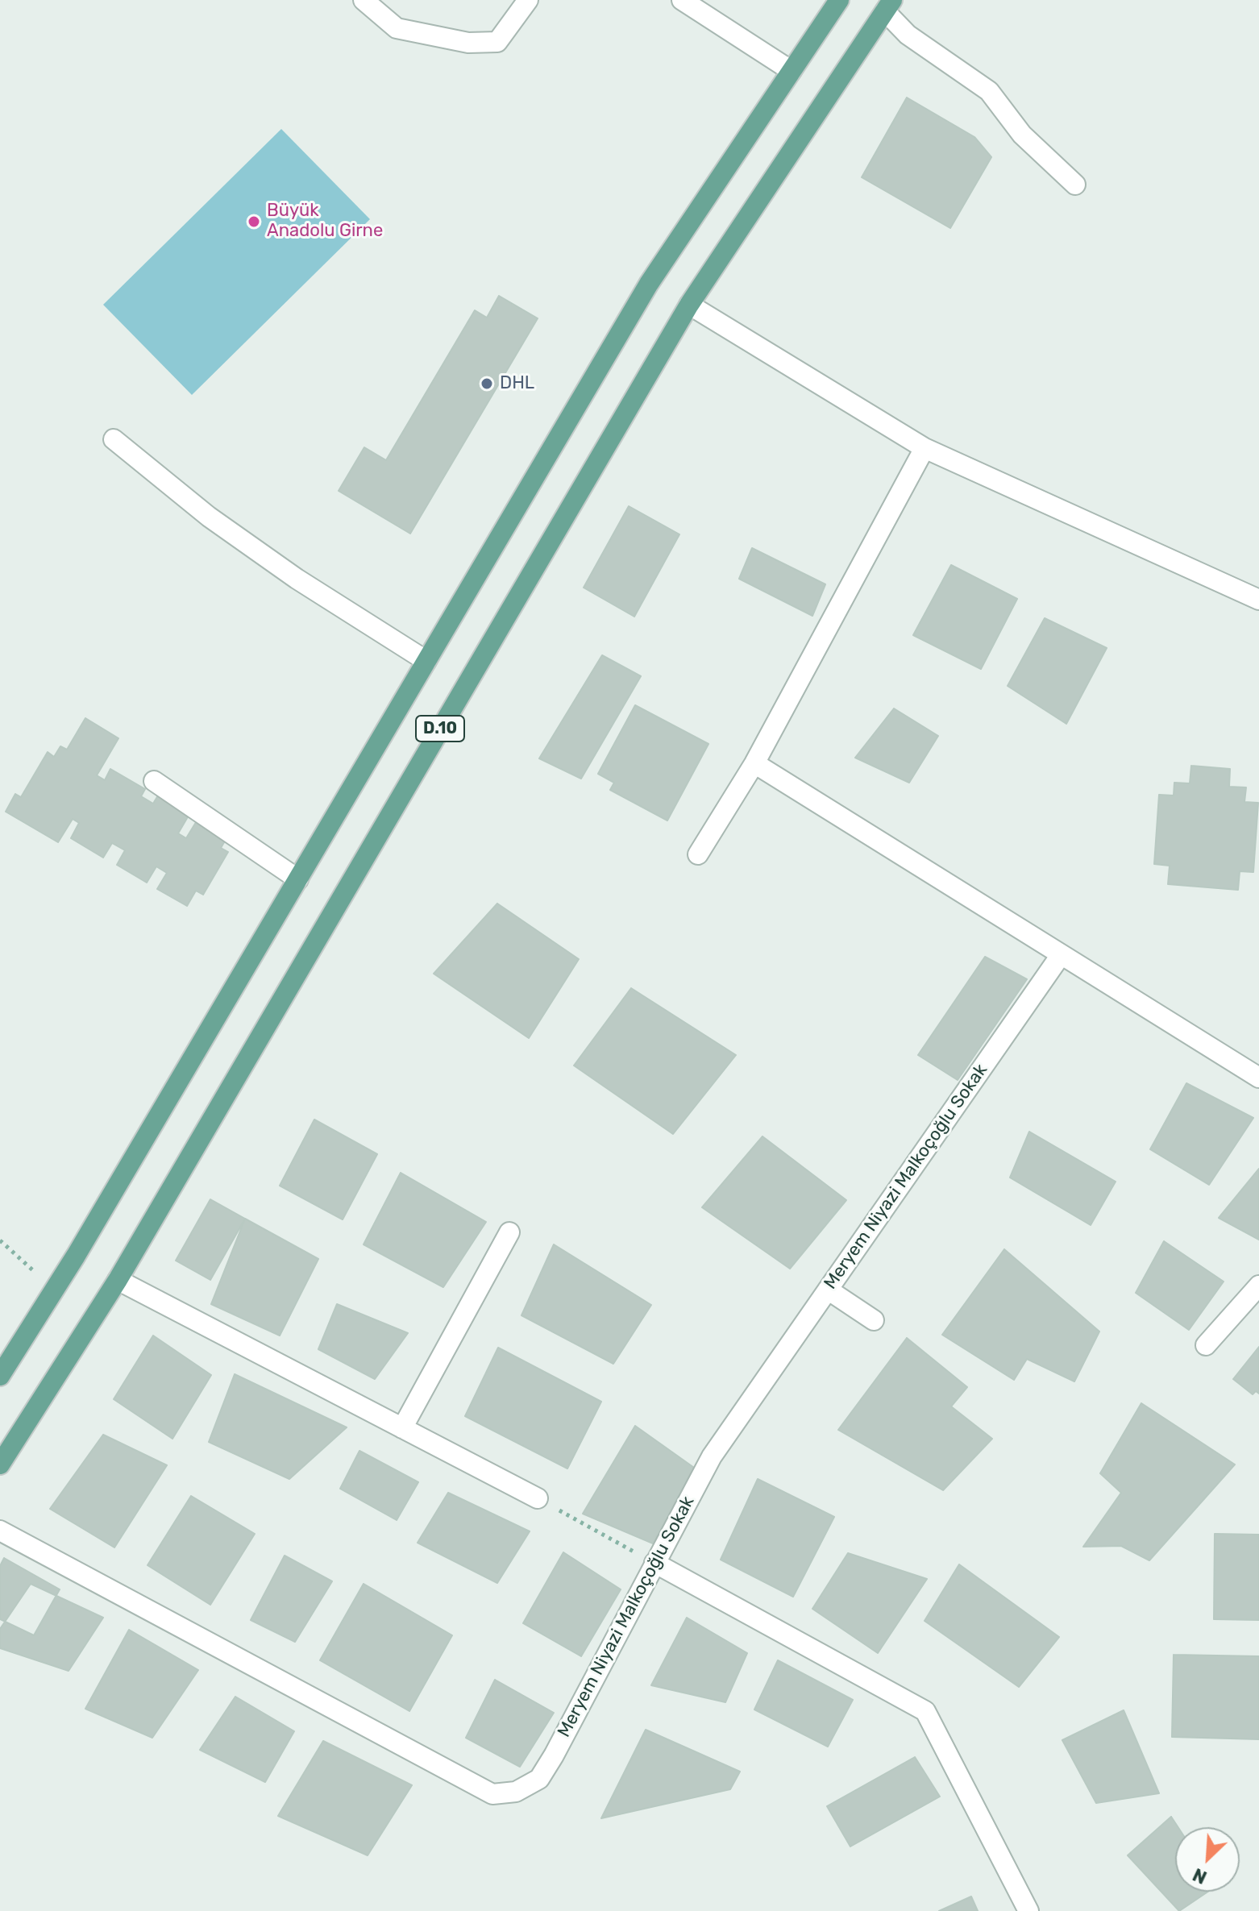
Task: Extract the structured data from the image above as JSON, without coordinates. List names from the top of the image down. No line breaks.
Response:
{"streets":{"main road":["D.10"],"street":["Meryem Niyazi Malkoçoğlu Sokak"]},"places":["Büyük Anadolu Girne","DHL"],"north":"bottom left"}
